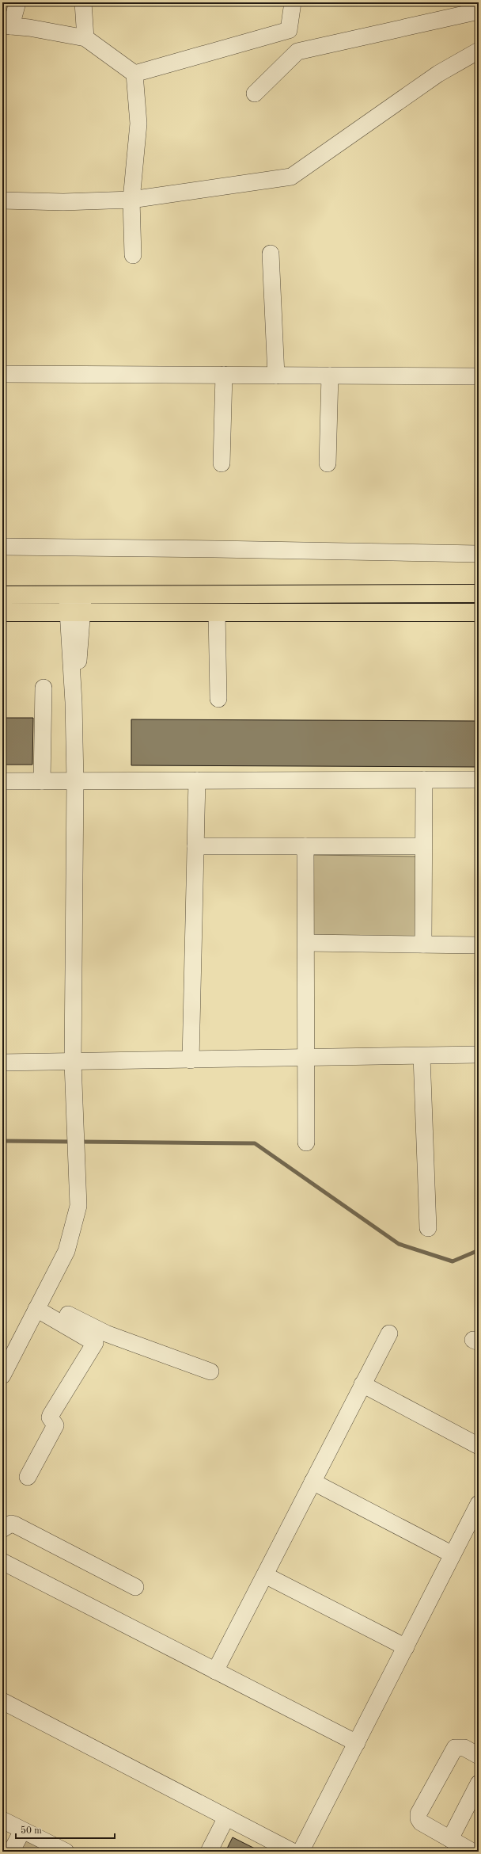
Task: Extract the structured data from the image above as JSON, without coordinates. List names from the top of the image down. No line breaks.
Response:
{"scale_bar":"50 m"}
